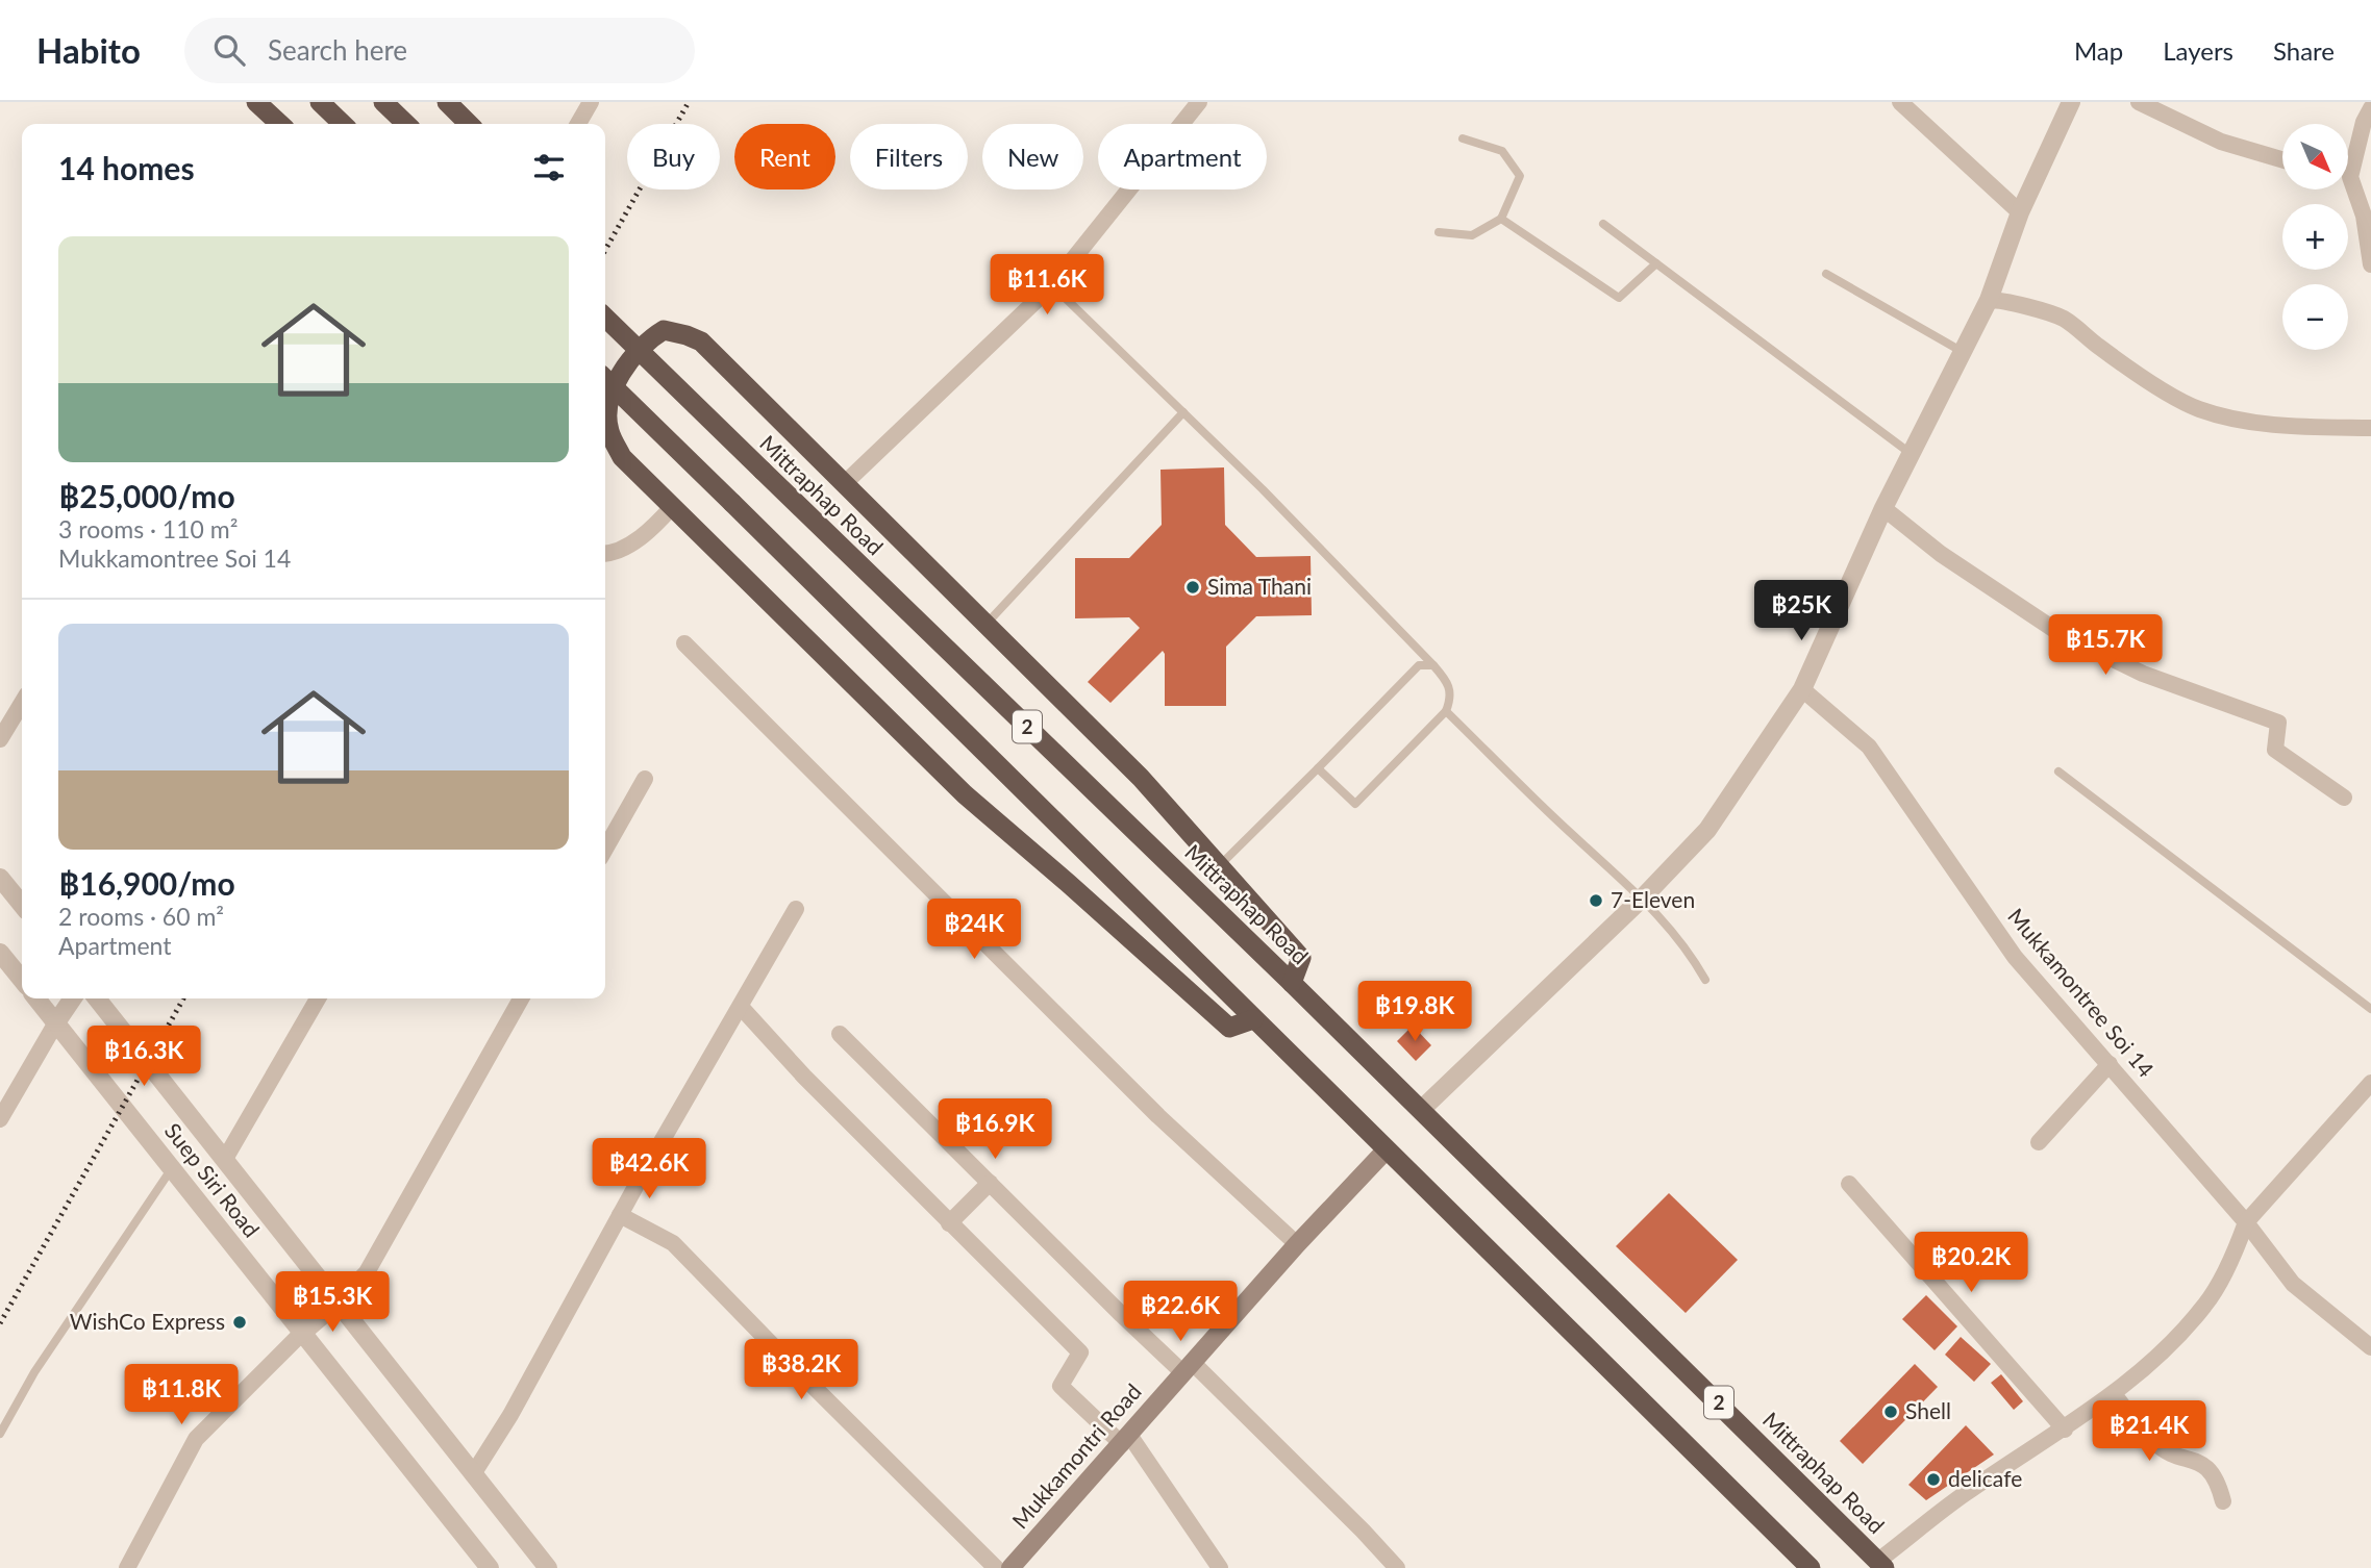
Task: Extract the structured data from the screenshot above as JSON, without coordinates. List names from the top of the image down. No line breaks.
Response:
{"streets":{"highway":["Mittraphap Road","2"],"main road":["Mukkamontri Road"],"street":["Mukkamontree Soi 14","Suep Siri Road"]},"crossings":[["2","Mukkamontri Road"]],"places":["Sima Thani","7-Eleven","WishCo Express","Shell","delicafe"],"north":"bottom right","page":{"header":"Habito","search":"Search here","nav":["Map","Layers","Share"],"map_buttons":["+","−"],"chip":["Buy","Rent","Filters","New","Apartment"],"heading":"14 homes","list":[{"name":"฿25,000/mo","note":"3 rooms · 110 m² · Mukkamontree Soi 14"},{"name":"฿16,900/mo","note":"2 rooms · 60 m² · Apartment"}],"price":["฿11.6K","฿25K","฿15.7K","฿24K","฿19.8K","฿16.3K","฿16.9K","฿42.6K","฿20.2K","฿15.3K","฿22.6K","฿38.2K","฿11.8K","฿21.4K"]}}
